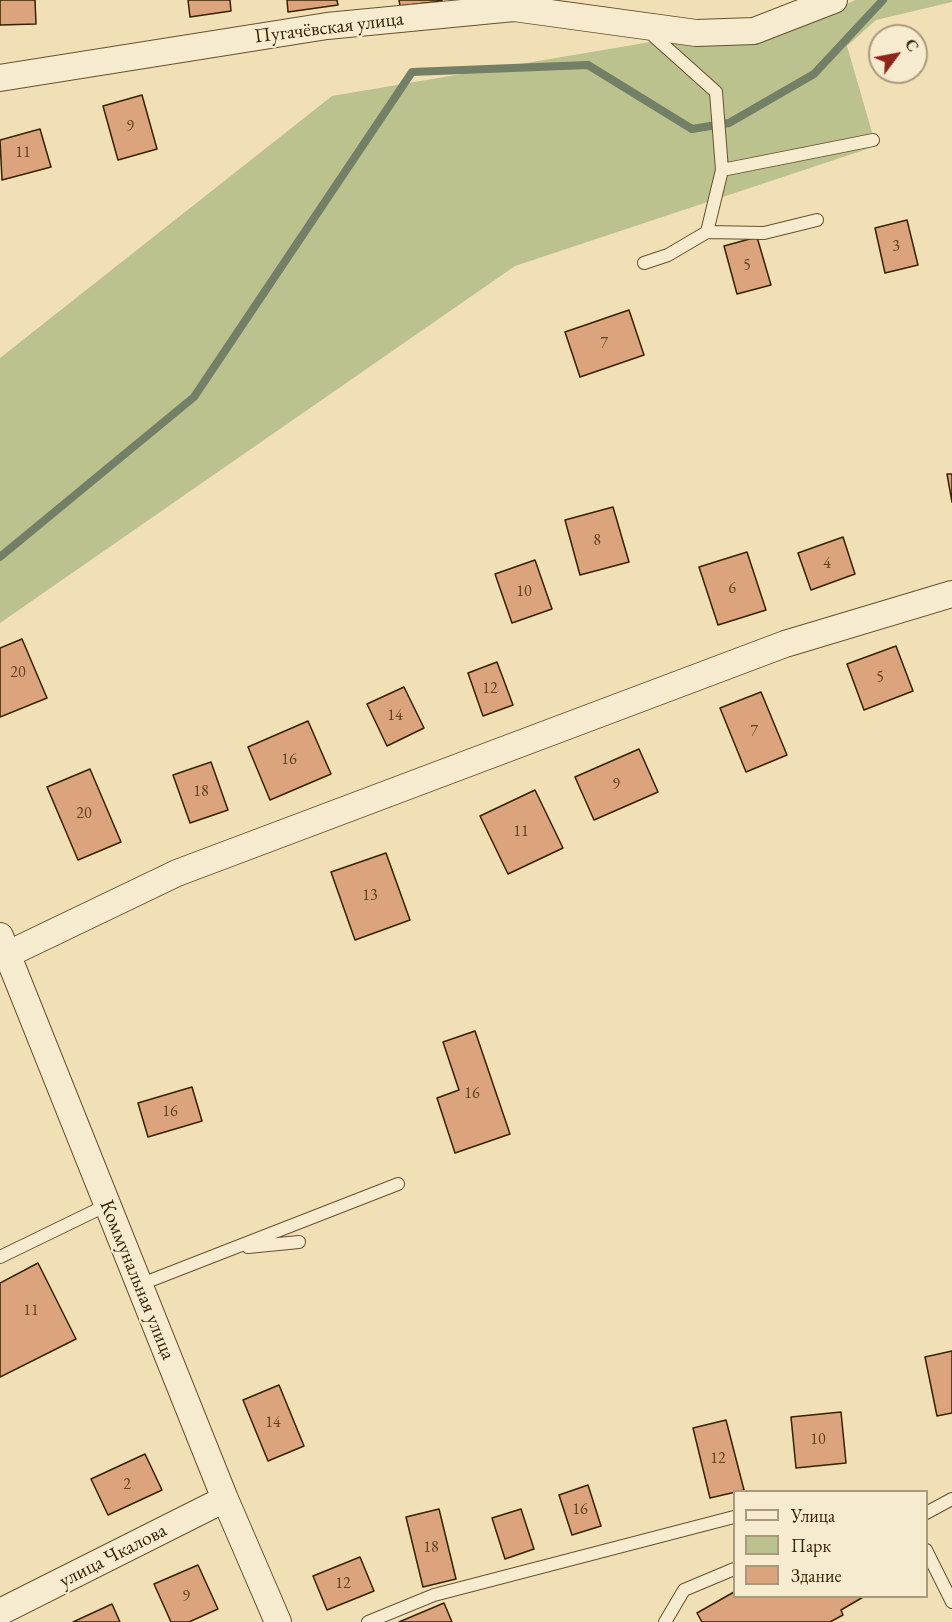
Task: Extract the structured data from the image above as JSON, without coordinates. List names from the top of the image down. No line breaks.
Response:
{"streets":{"street":["Пугачёвская улица","Коммунальная улица","улица Чкалова"]},"crossings":[["Коммунальная улица","улица Чкалова"]],"house_numbers":["9","11","3","5","7","8","4","6","10","20","5","12","14","7","16","9","18","20","11","13","16","16","11","14","10","12","2","16","18","12","9"],"legend":["Улица","Парк","Здание"],"north":"top right"}
